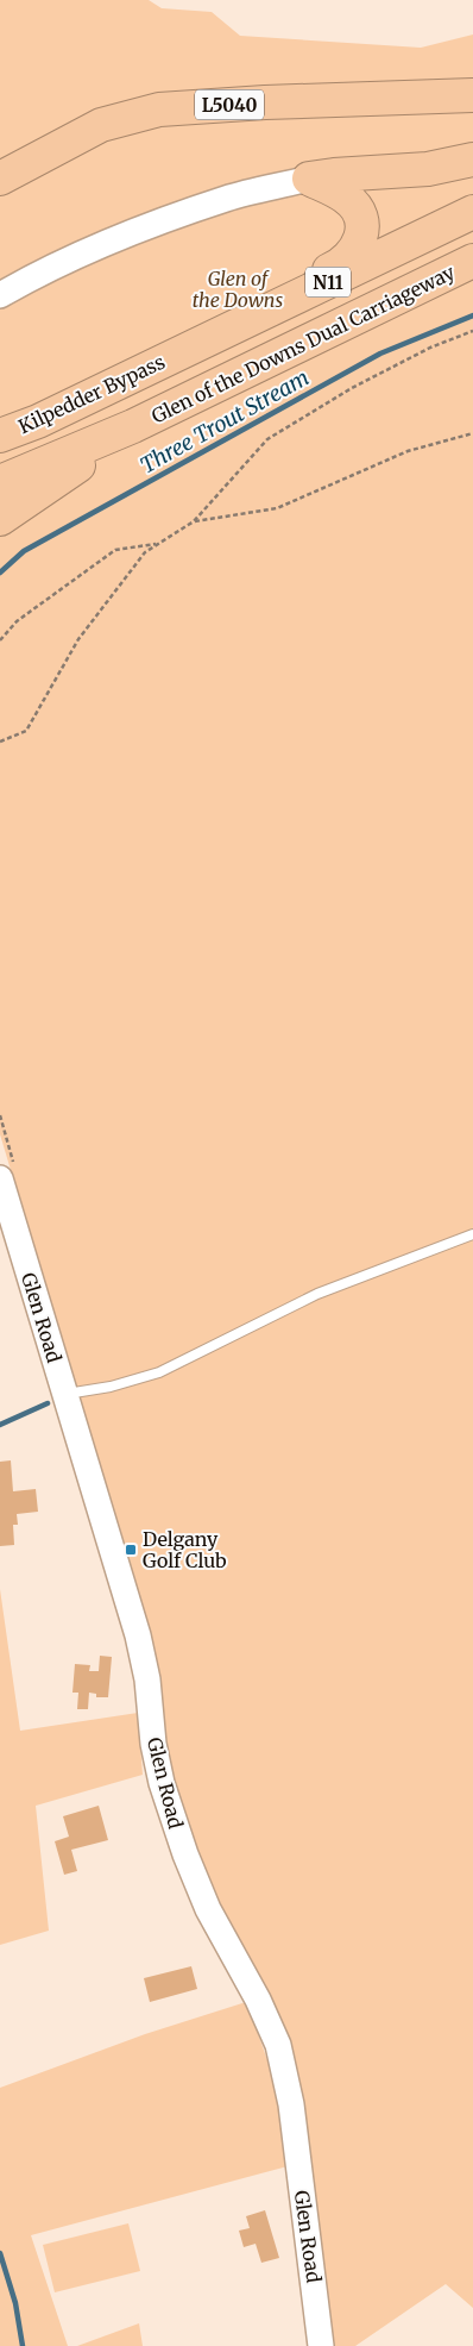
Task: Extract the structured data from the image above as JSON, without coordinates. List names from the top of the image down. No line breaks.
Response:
{"streets":{"highway":["L5040","N11","Glen of the Downs Dual Carriageway","Kilpedder Bypass"],"main road":["Glen Road"]},"crossings":[["N11","Glen of the Downs Dual Carriageway"],["N11","Kilpedder Bypass"]],"water":["Three Trout Stream"],"parks":["Glen of the Downs"],"places":{"transit":["Delgany Golf Club"]}}
